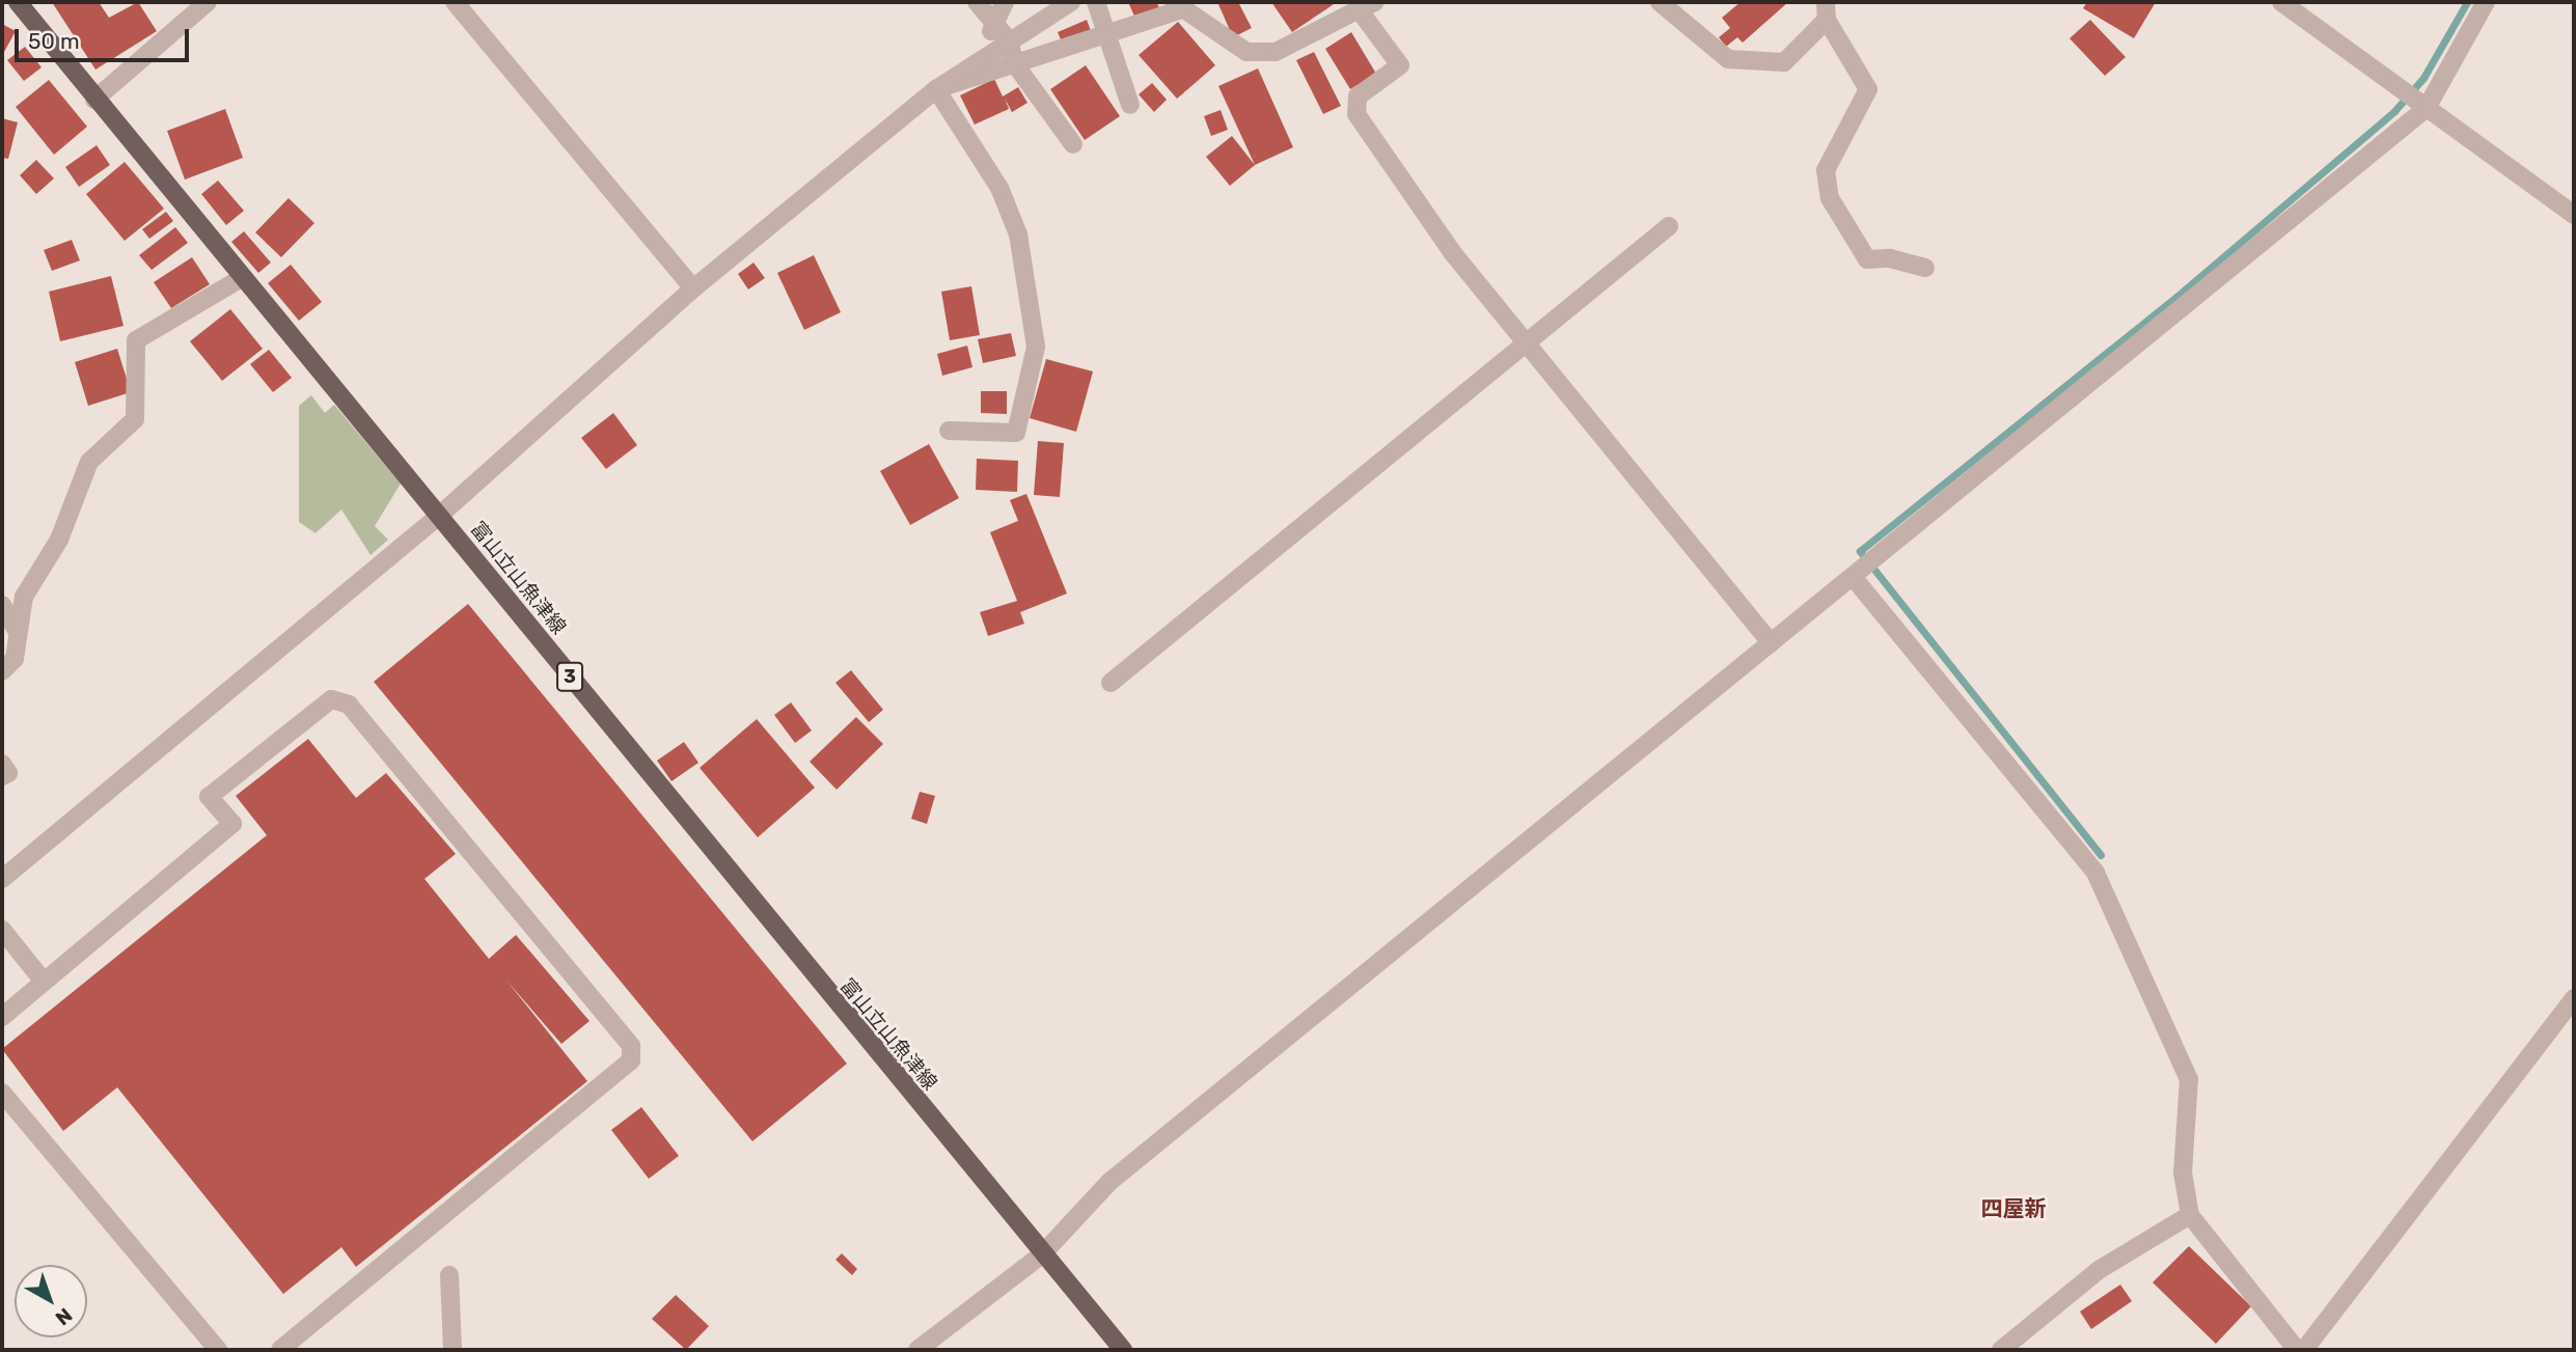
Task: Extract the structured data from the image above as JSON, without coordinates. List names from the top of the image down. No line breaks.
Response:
{"streets":{"main road":["富山立山魚津線","3"]},"districts":["四屋新"],"scale_bar":"50 m","north":"bottom right"}
